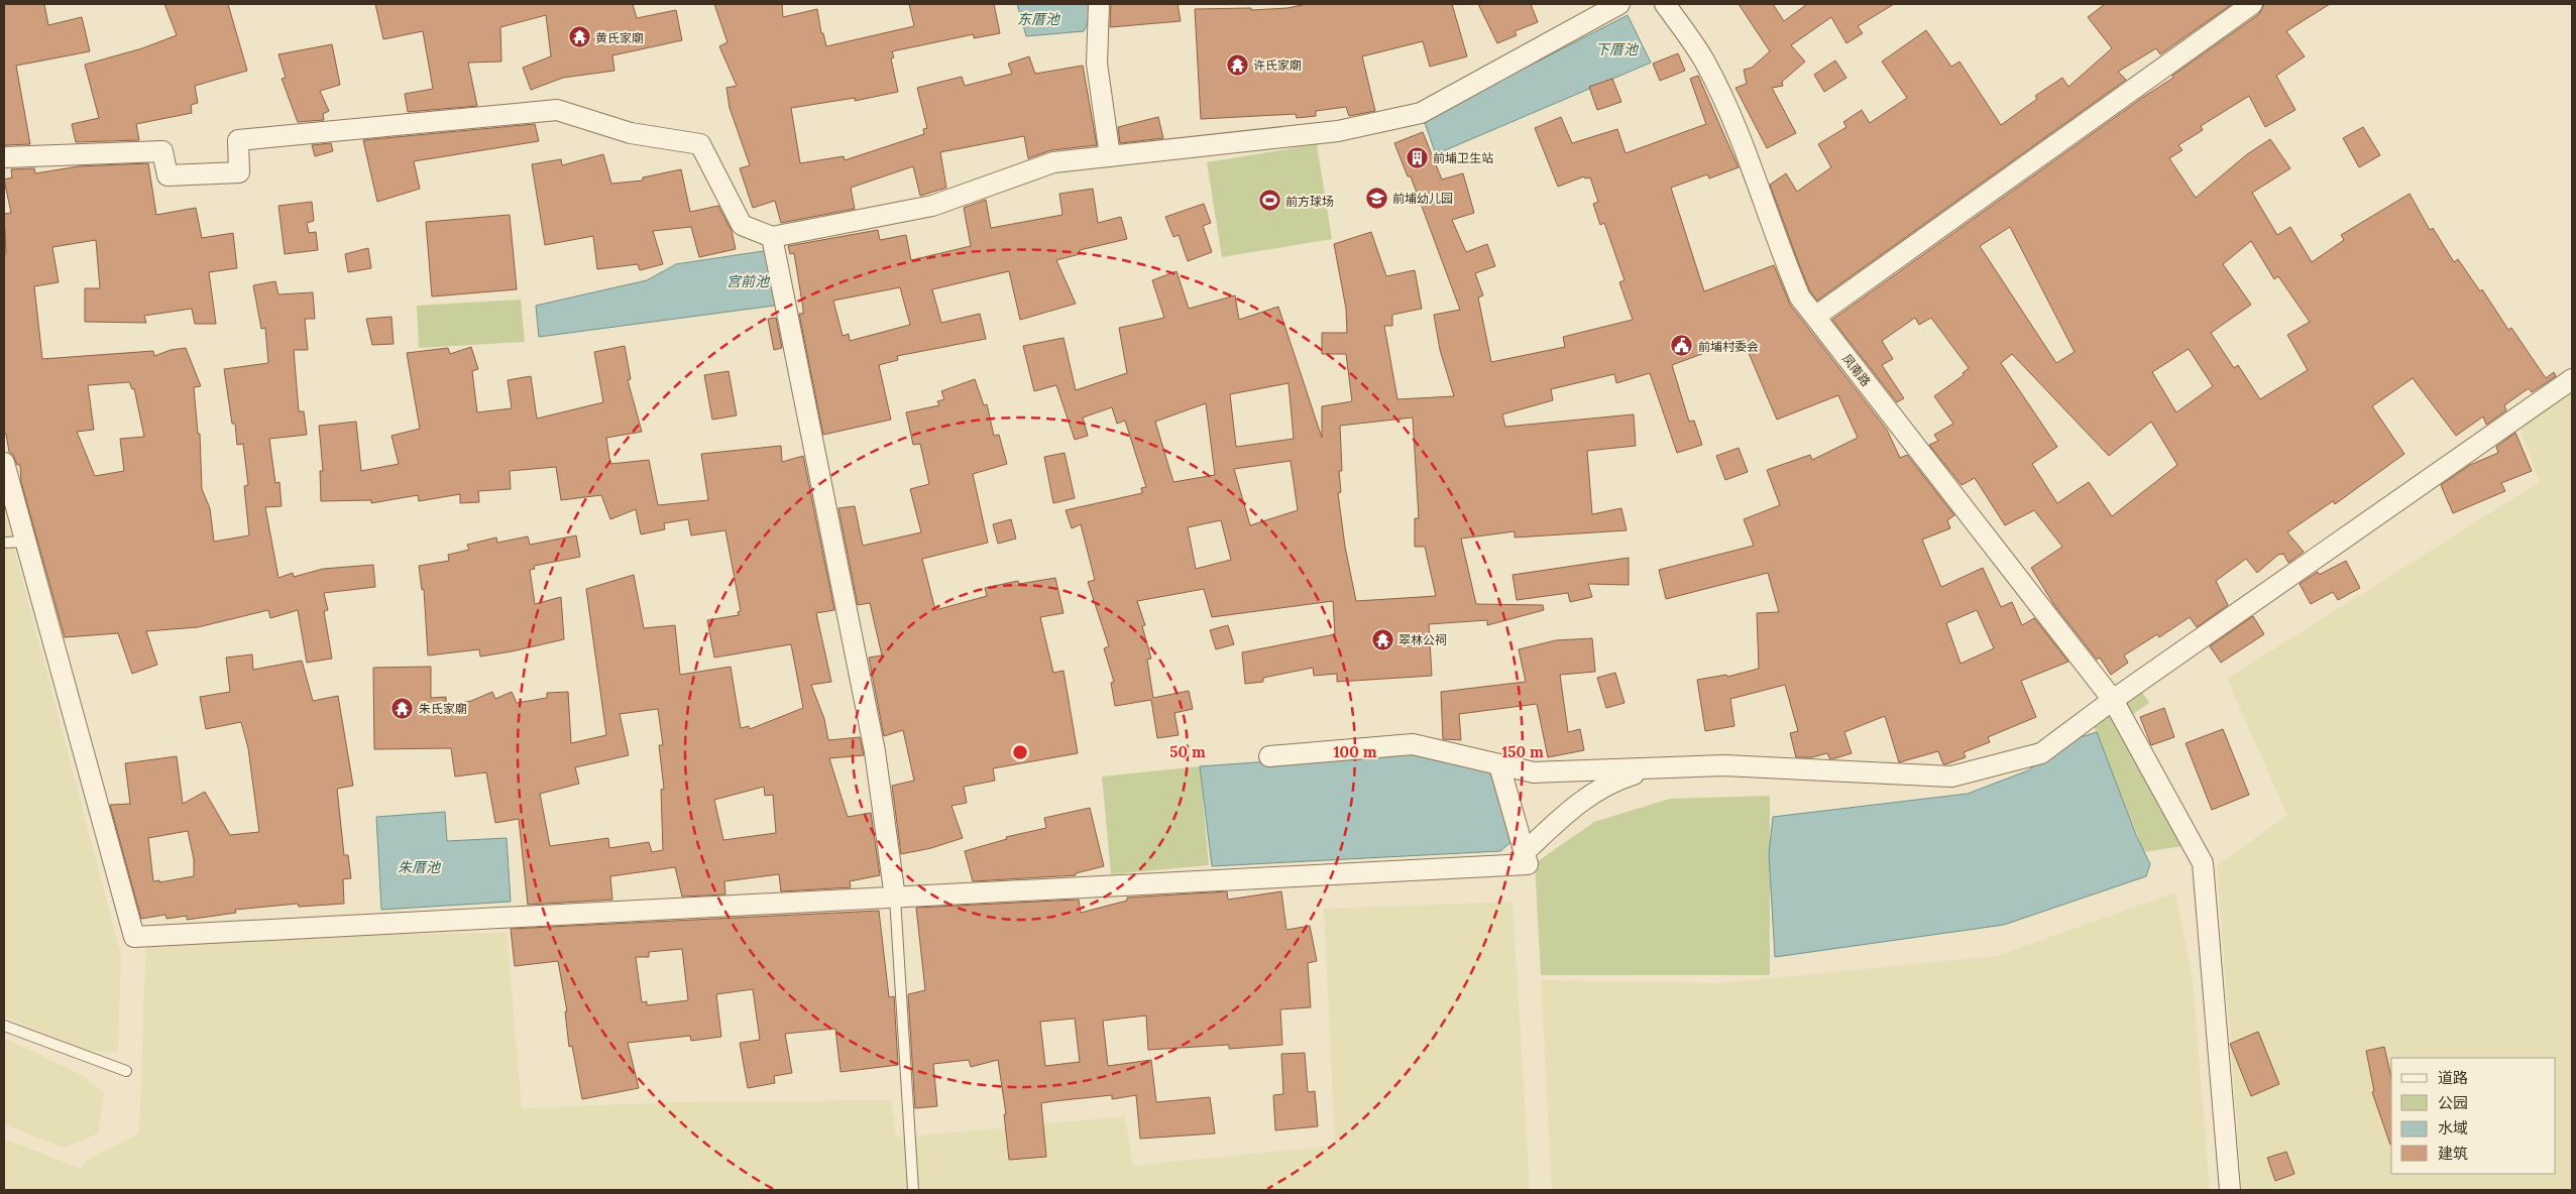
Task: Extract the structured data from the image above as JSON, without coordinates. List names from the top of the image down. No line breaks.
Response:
{"streets":{"street":["凤南路"]},"water":["东厝池","下厝池","宫前池","朱厝池"],"places":{"temple":["黄氏家廟","许氏家廟","翠林公祠","朱氏家廟"],"building":["前埔卫生站"],"school or university":["前埔幼儿园"],"sports":["前方球场"],"public building":["前埔村委会"]},"legend":["道路","公园","水域","建筑"],"rings":["50 m","100 m","150 m"]}
